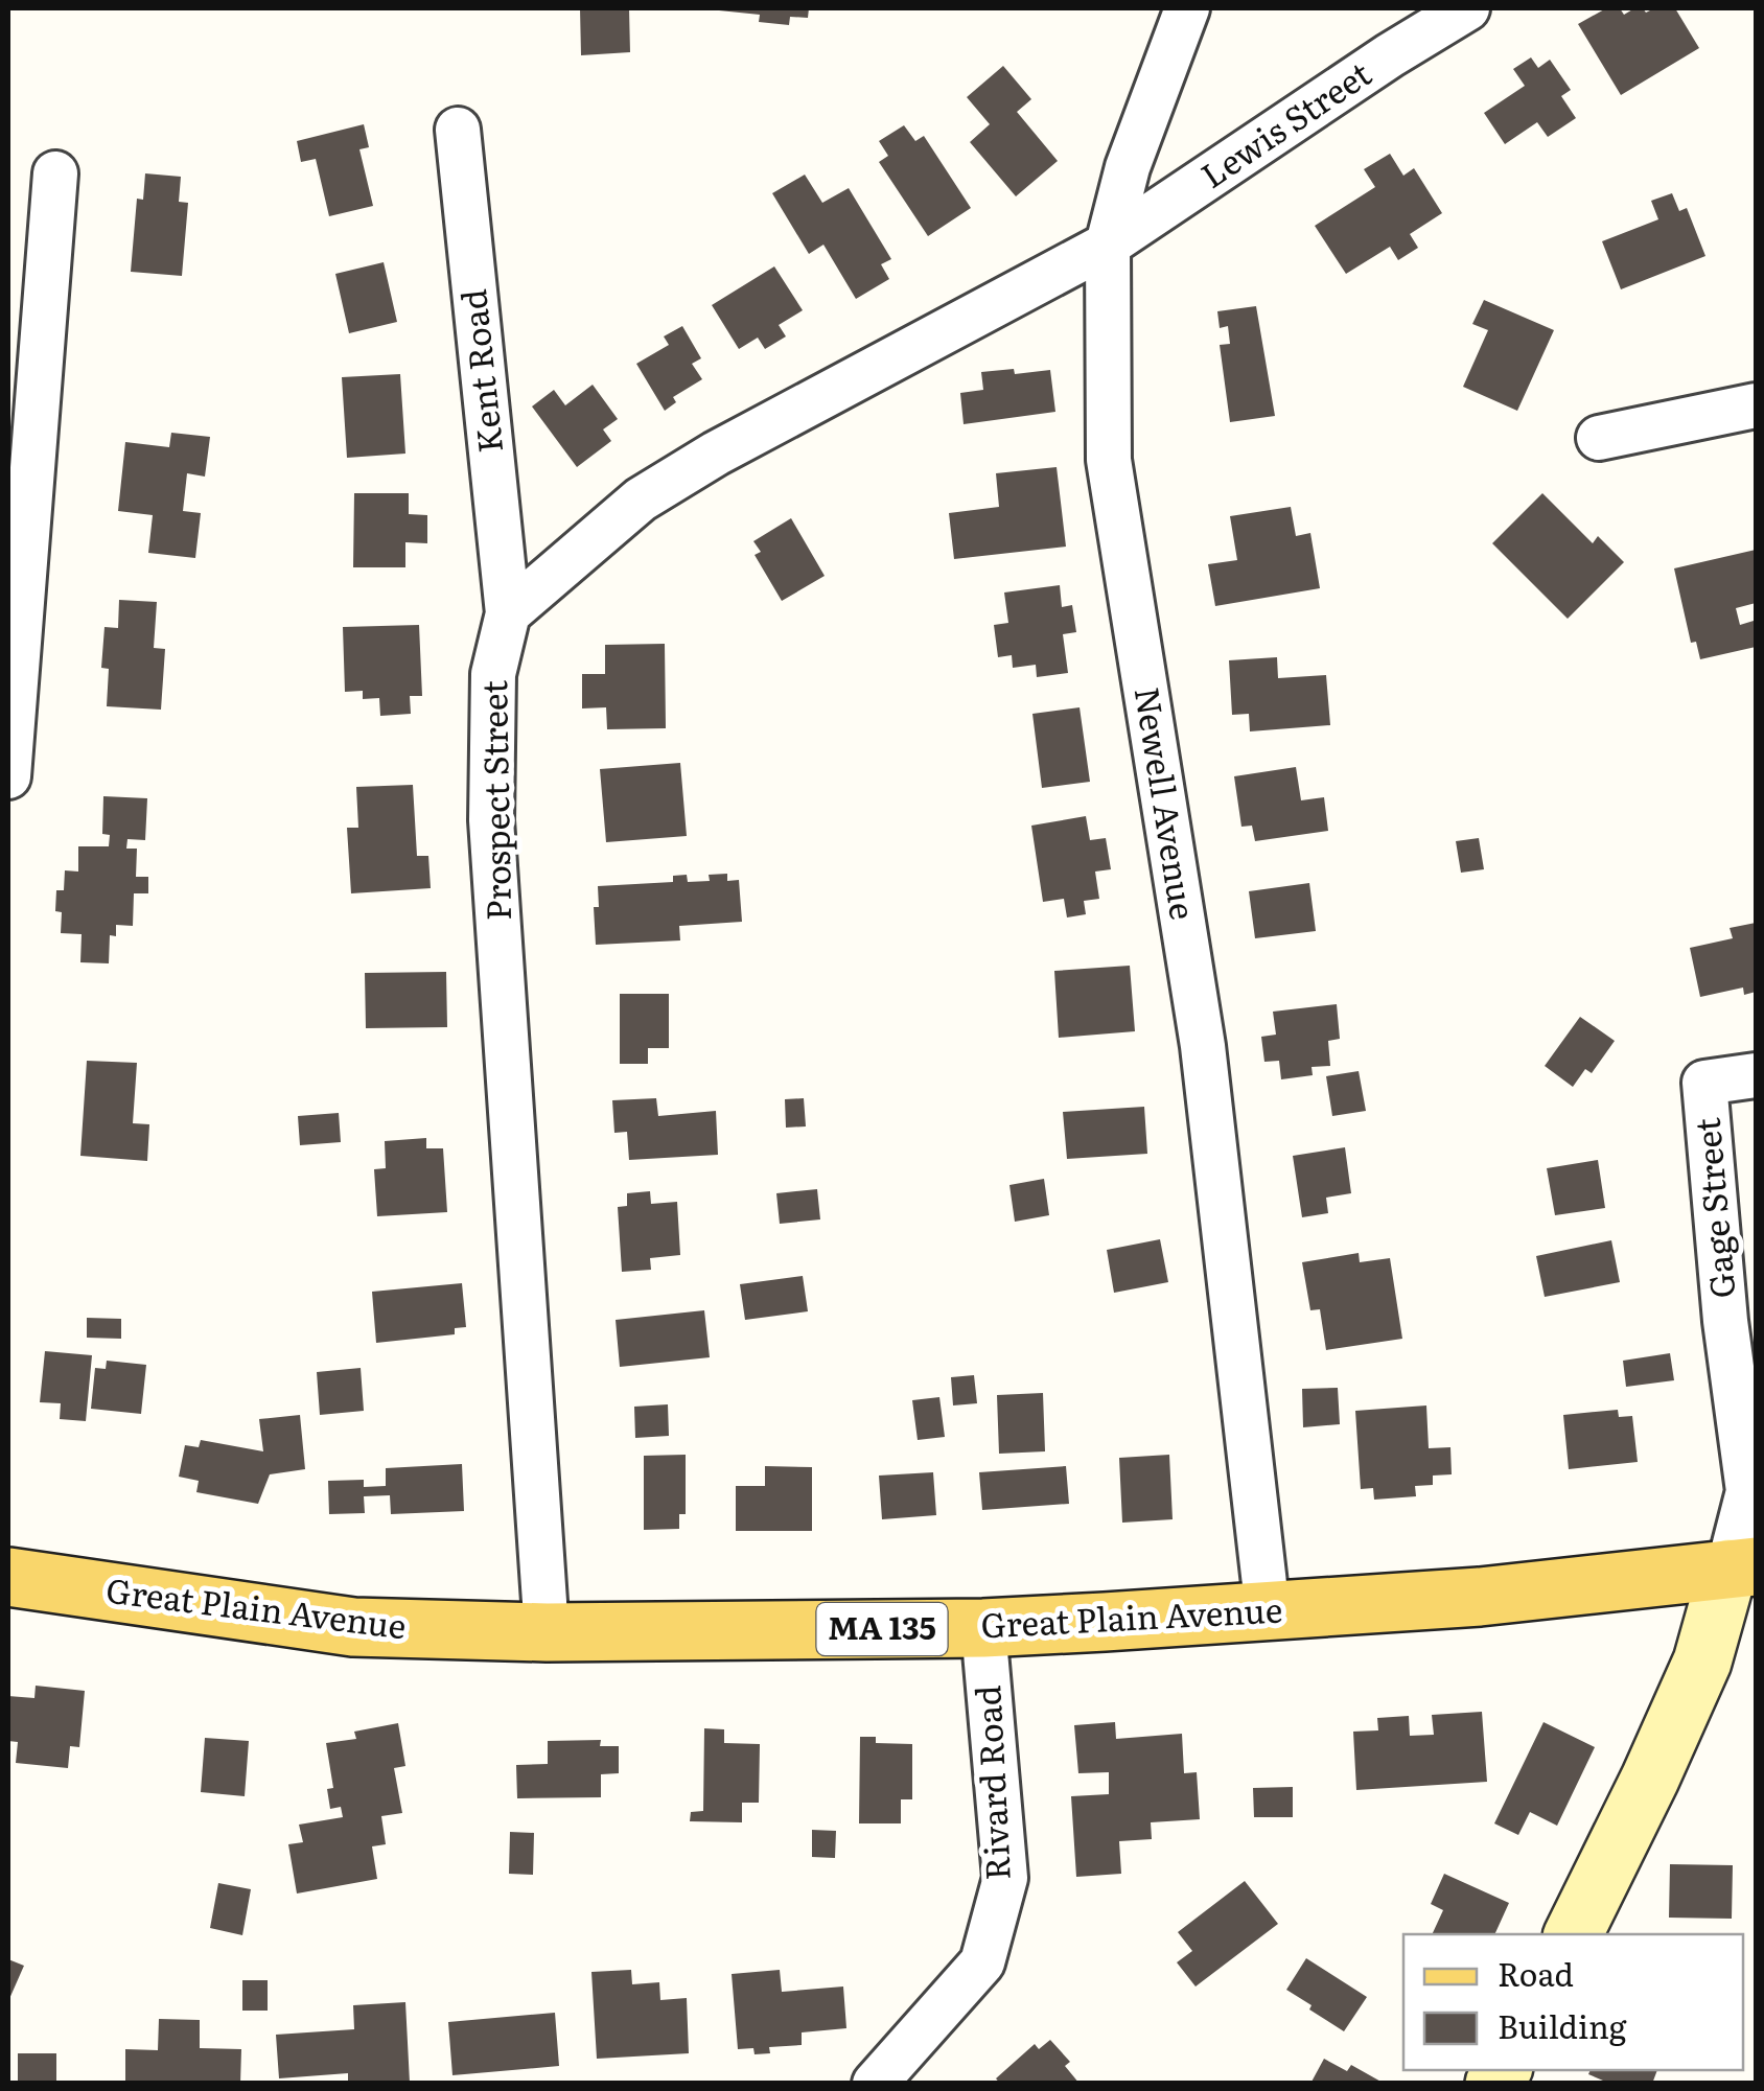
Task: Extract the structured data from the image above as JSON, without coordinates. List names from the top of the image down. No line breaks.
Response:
{"streets":{"main road":["Great Plain Avenue","MA 135"],"street":["Lewis Street","Kent Road","Prospect Street","Newell Avenue","Gage Street","Rivard Road"]},"crossings":[["Lewis Street","Newell Avenue"],["Kent Road","Prospect Street"],["Prospect Street","Great Plain Avenue"],["Newell Avenue","Great Plain Avenue"],["Gage Street","Great Plain Avenue"],["Great Plain Avenue","Rivard Road"]],"legend":["Road","Building"]}
